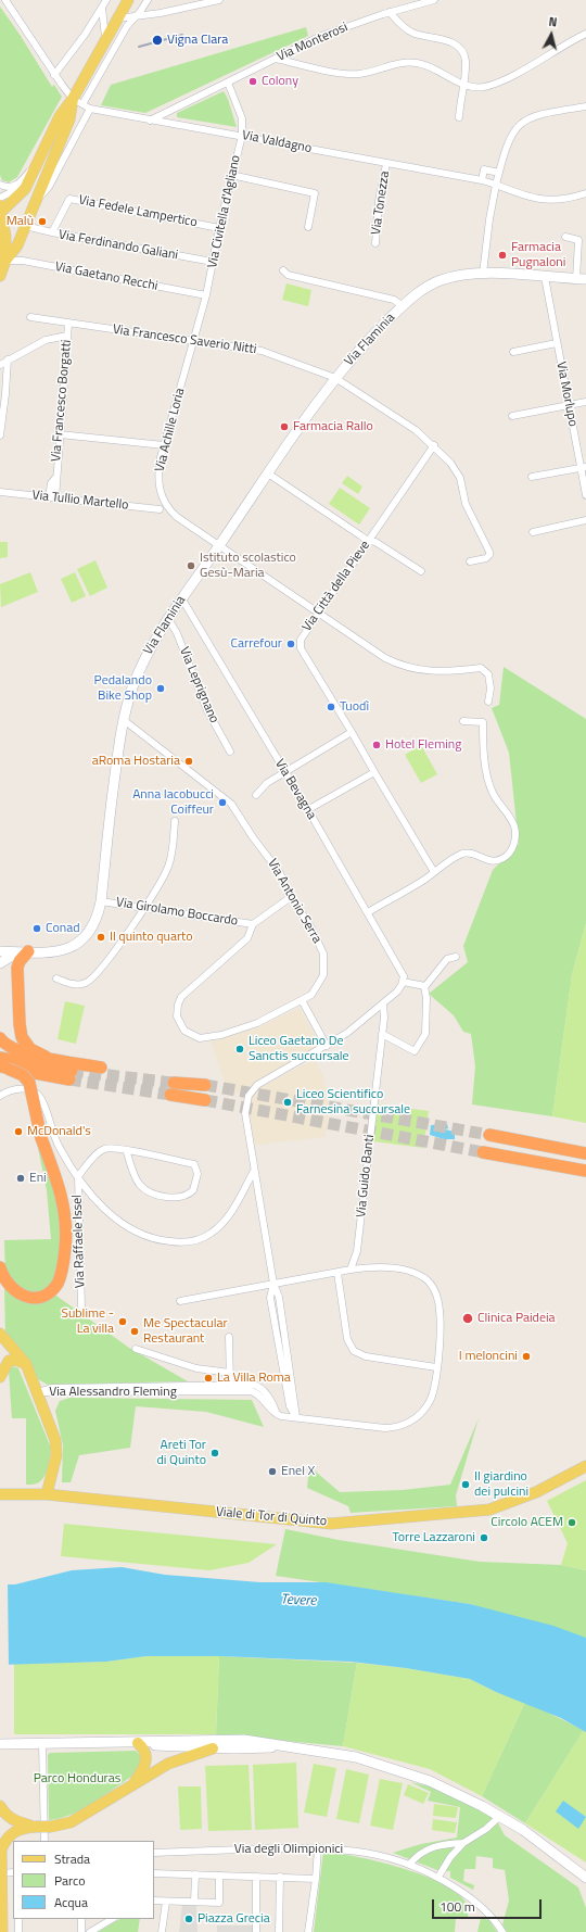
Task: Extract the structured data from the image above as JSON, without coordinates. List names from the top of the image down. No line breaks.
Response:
{"streets":{"main road":["Viale di Tor di Quinto"],"street":["Via Monterosi","Via Valdagno","Via Tonezza","Via Fedele Lampertico","Via Civitella d'Agliano","Via Ferdinando Galiani","Via Gaetano Recchi","Via Francesco Saverio Nitti","Via Flaminia","Via Morlupo","Via Francesco Borgatti","Via Achille Loria","Via Tullio Martello","Via Città della Pieve","Via Leprignano","Via Bevagna","Via Antonio Serra","Via Girolamo Boccardo","Via Guido Banti","Via Raffaele Issel","Via Alessandro Fleming","Via degli Olimpionici"]},"crossings":[["Via Monterosi","Via Valdagno"],["Via Monterosi","Via Civitella d'Agliano"],["Via Valdagno","Via Tonezza"],["Via Valdagno","Via Civitella d'Agliano"],["Via Fedele Lampertico","Via Civitella d'Agliano"],["Via Fedele Lampertico","Via Ferdinando Galiani"],["Via Civitella d'Agliano","Via Ferdinando Galiani"],["Via Civitella d'Agliano","Via Gaetano Recchi"],["Via Civitella d'Agliano","Via Francesco Saverio Nitti"],["Via Civitella d'Agliano","Via Achille Loria"],["Via Francesco Saverio Nitti","Via Flaminia"],["Via Francesco Saverio Nitti","Via Francesco Borgatti"],["Via Francesco Saverio Nitti","Via Achille Loria"],["Via Francesco Saverio Nitti","Via Città della Pieve"],["Via Flaminia","Via Morlupo"],["Via Flaminia","Via Achille Loria"],["Via Flaminia","Via Leprignano"],["Via Flaminia","Via Bevagna"],["Via Flaminia","Via Antonio Serra"],["Via Flaminia","Via Girolamo Boccardo"],["Via Francesco Borgatti","Via Tullio Martello"],["Via Achille Loria","Via Città della Pieve"],["Via Antonio Serra","Via Girolamo Boccardo"]],"water":["Tevere"],"parks":["Parco Honduras"],"places":["Vigna Clara","Colony","Malù","Farmacia Pugnaloni","Farmacia Rallo","Istituto scolastico Gesù-Maria","Carrefour","Pedalando Bike Shop","Tuodì","Hotel Fleming","aRoma Hostaria","Anna Iacobucci Coiffeur","Conad","Il quinto quarto","Liceo Gaetano De Sanctis succursale","Liceo Scientifico Farnesina succursale","McDonald's","Eni","Clinica Paideia","Sublime - La villa","Me Spectacular Restaurant","I meloncini","La Villa Roma","Areti Tor di Quinto","Enel X","Il giardino dei pulcini","Circolo ACEM","Torre Lazzaroni","Piazza Grecia"],"legend":["Strada","Parco","Acqua"],"scale_bar":"100 m","north":"top"}
